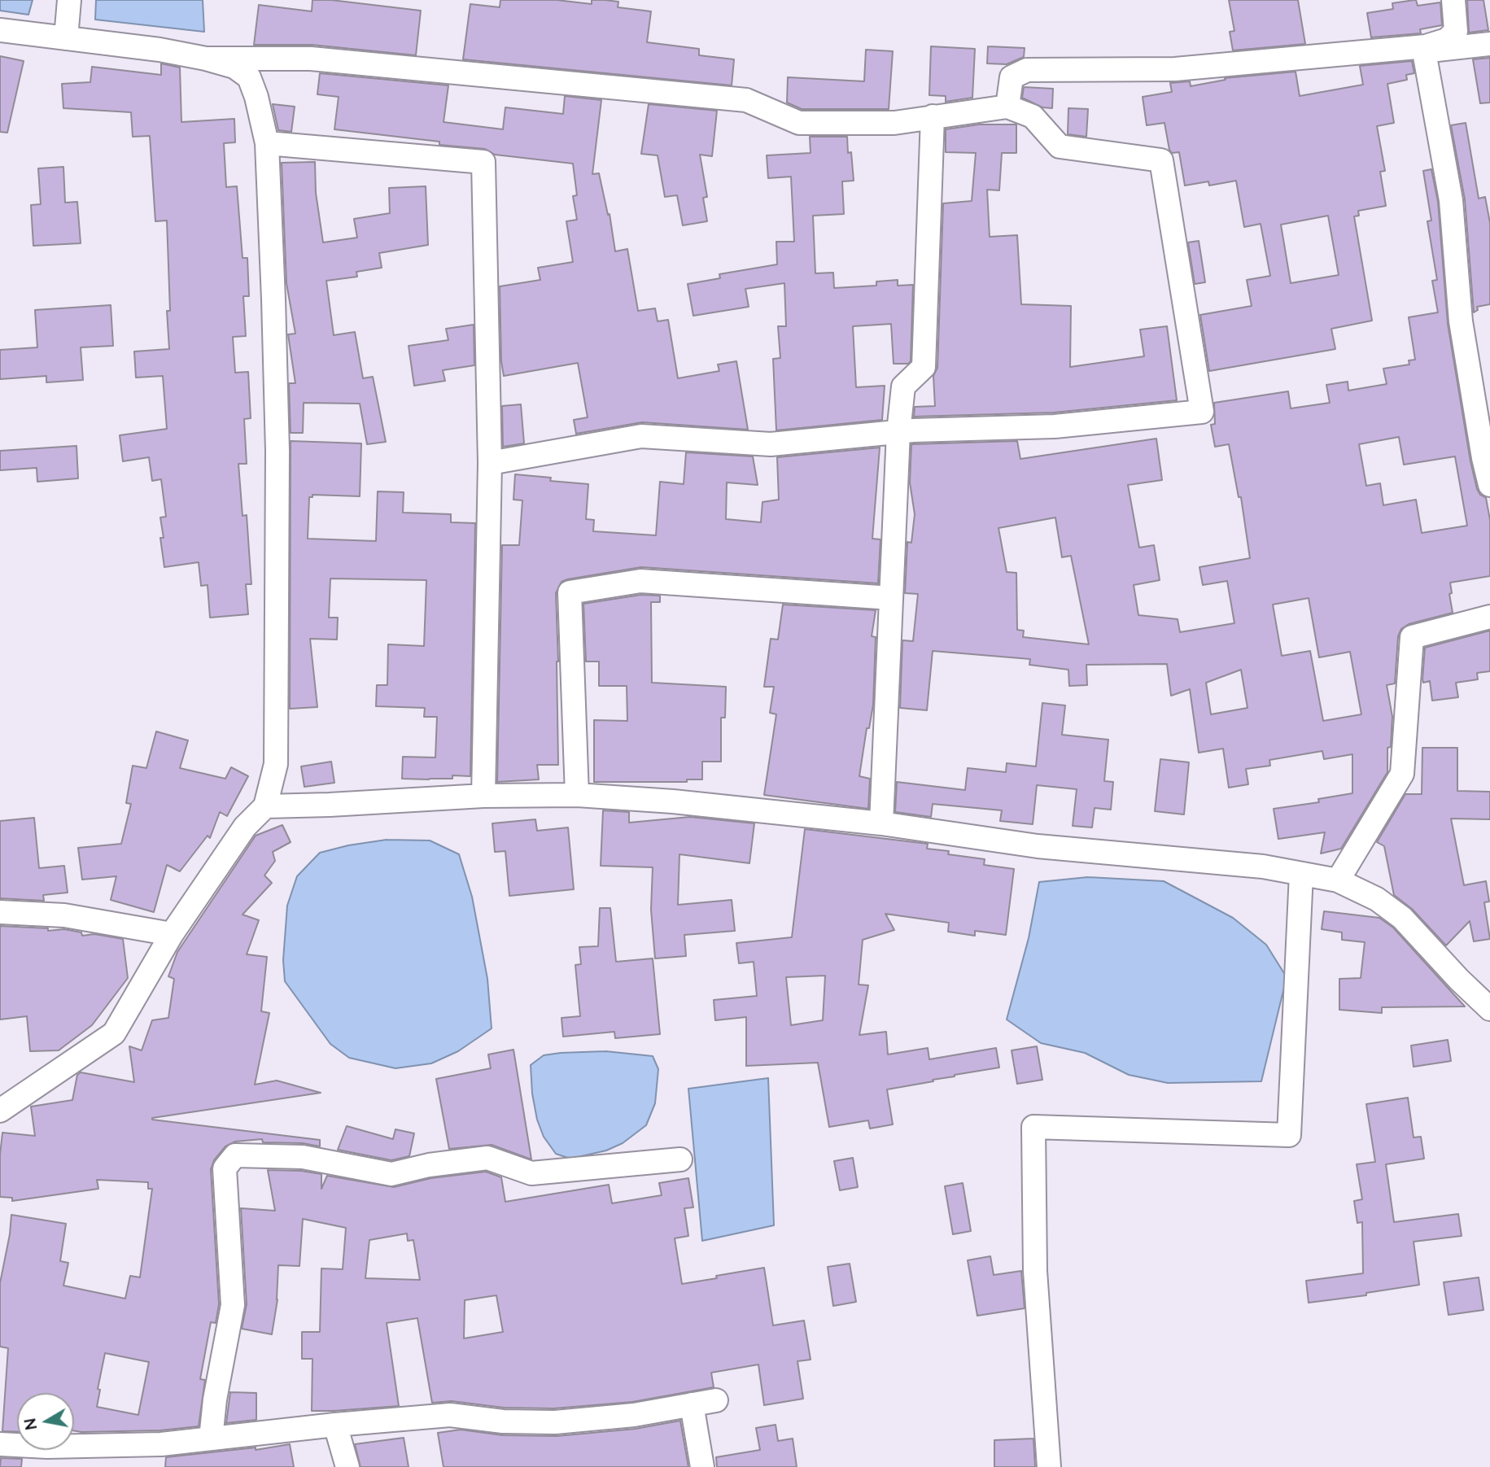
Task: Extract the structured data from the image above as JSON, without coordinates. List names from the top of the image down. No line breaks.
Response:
{"north":"left"}
